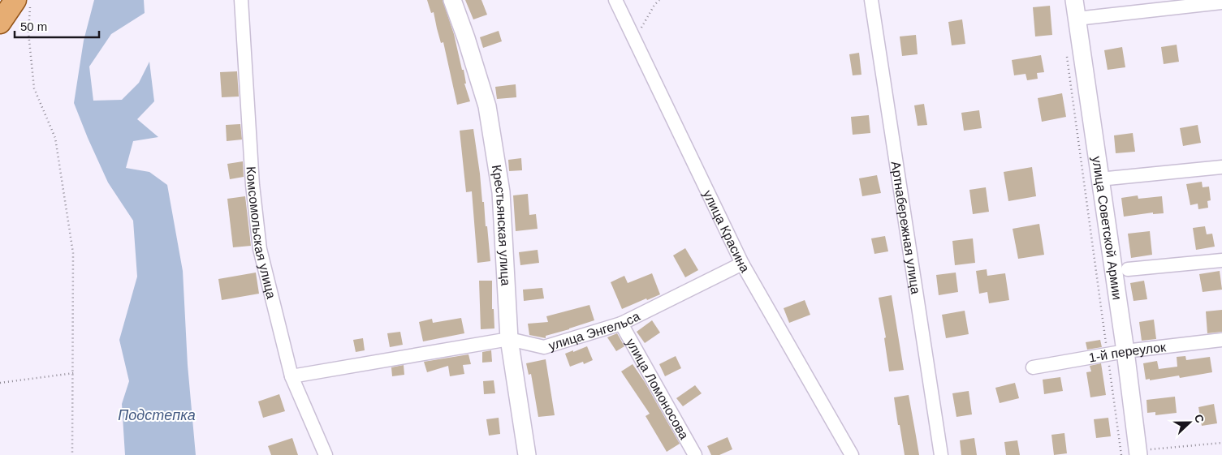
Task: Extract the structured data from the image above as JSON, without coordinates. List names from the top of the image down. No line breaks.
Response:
{"streets":{"street":["Крестьянская улица","улица Советской Армии","Артнабережная улица","улица Красина","Комсомольская улица","улица Энгельса","1-й переулок","улица Ломоносова"]},"crossings":[["Крестьянская улица","улица Энгельса"],["улица Советской Армии","1-й переулок"],["улица Красина","улица Энгельса"],["Комсомольская улица","улица Энгельса"],["улица Энгельса","улица Ломоносова"]],"water":["Подстепка"],"scale_bar":"50 m","north":"right"}
